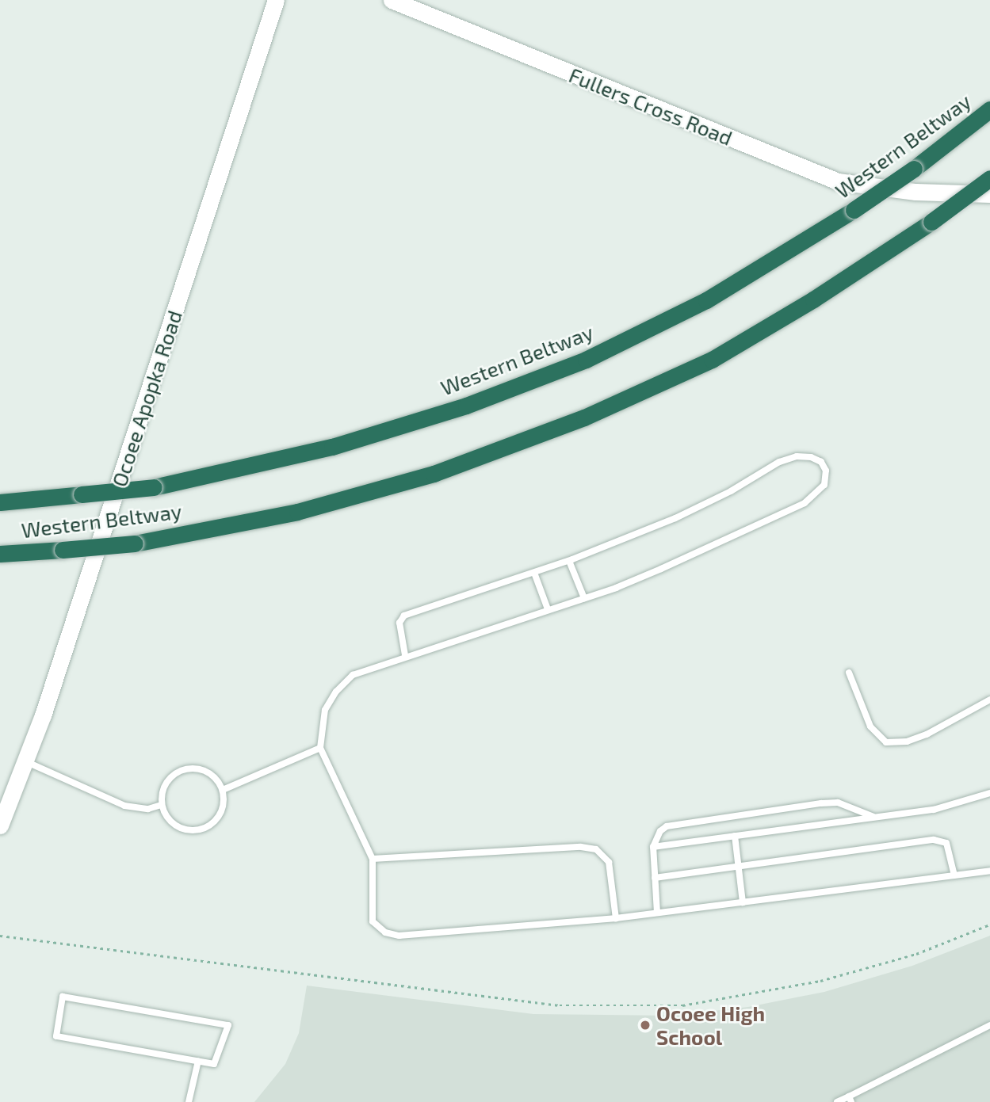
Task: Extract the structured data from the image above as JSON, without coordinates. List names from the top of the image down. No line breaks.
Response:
{"streets":{"highway":["Western Beltway"],"main road":["Fullers Cross Road","Ocoee Apopka Road"]},"places":["Ocoee High School"]}
